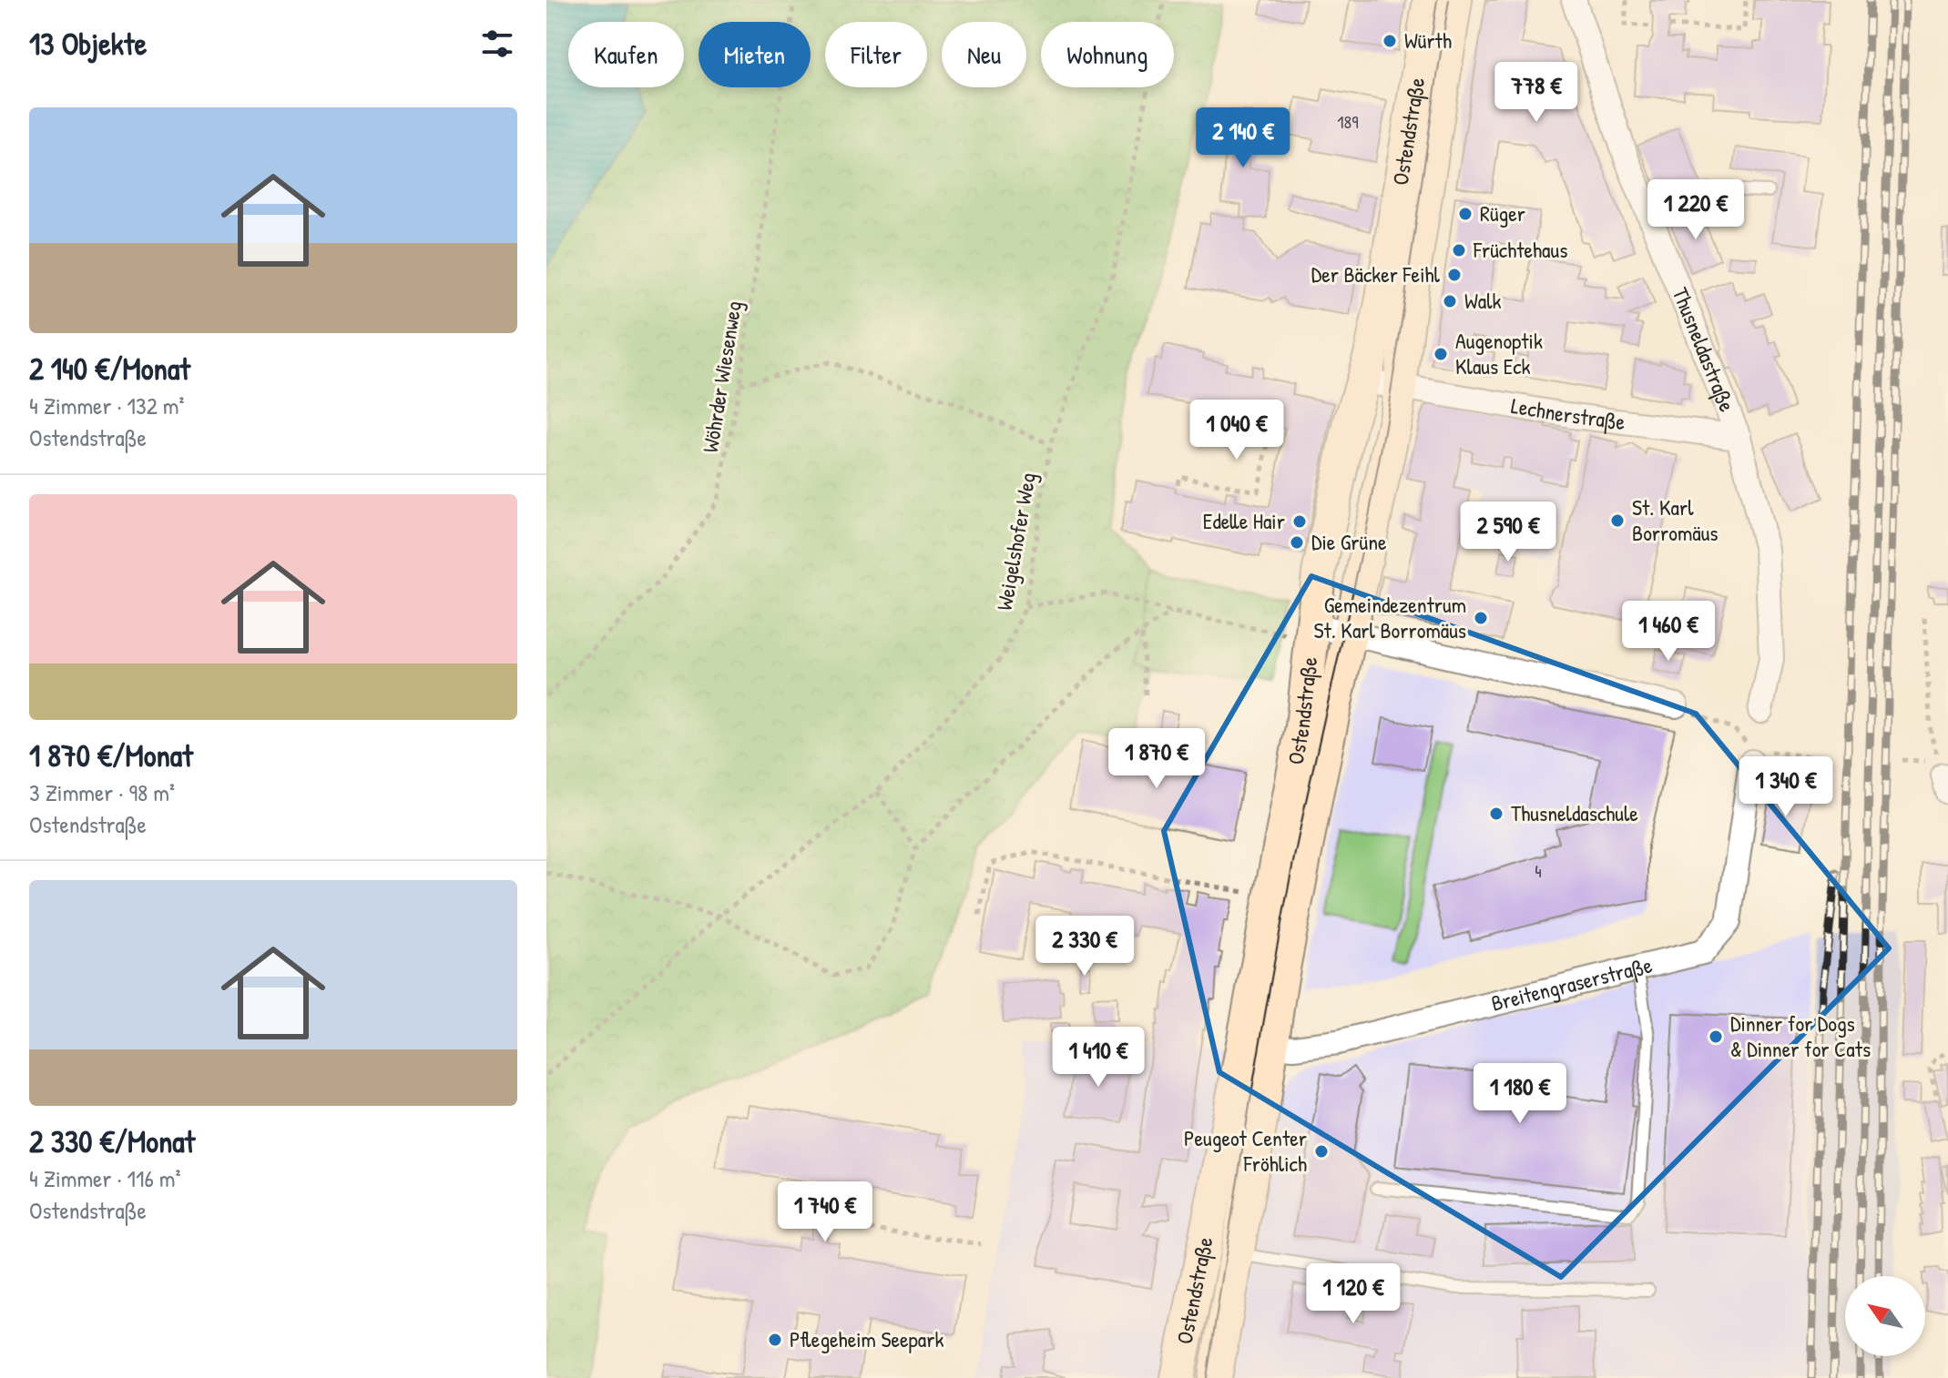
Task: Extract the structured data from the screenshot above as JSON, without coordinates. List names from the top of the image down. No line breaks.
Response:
{"streets":{"main road":["Ostendstraße"],"street":["Thusneldastraße","Lechnerstraße","Breitengraserstraße"],"path":["Wöhrder Wiesenweg","Weigelshofer Weg"]},"crossings":[["Ostendstraße","Lechnerstraße"],["Ostendstraße","Breitengraserstraße"],["Thusneldastraße","Lechnerstraße"]],"places":["Würth","Rüger","Früchtehaus","Der Bäcker Feihl","Walk","Augenoptik Klaus Eck","St. Karl Borromäus","Edelle Hair","Die Grüne","Gemeindezentrum St. Karl Borromäus","Thusneldaschule","Dinner for Dogs & Dinner for Cats","Peugeot Center Fröhlich","Pflegeheim Seepark"],"house_numbers":["189","4"],"north":"top left","page":{"heading":"13 Objekte","chip":["Kaufen","Mieten","Filter","Neu","Wohnung"],"price":["778 €","2 140 €","1 220 €","1 040 €","2 590 €","1 460 €","1 870 €","1 340 €","2 330 €","1 410 €","1 180 €","1 740 €","1 120 €"],"list":[{"name":"2 140 €/Monat","note":"4 Zimmer · 132 m² · Ostendstraße"},{"name":"1 870 €/Monat","note":"3 Zimmer · 98 m² · Ostendstraße"},{"name":"2 330 €/Monat","note":"4 Zimmer · 116 m² · Ostendstraße"}]}}
